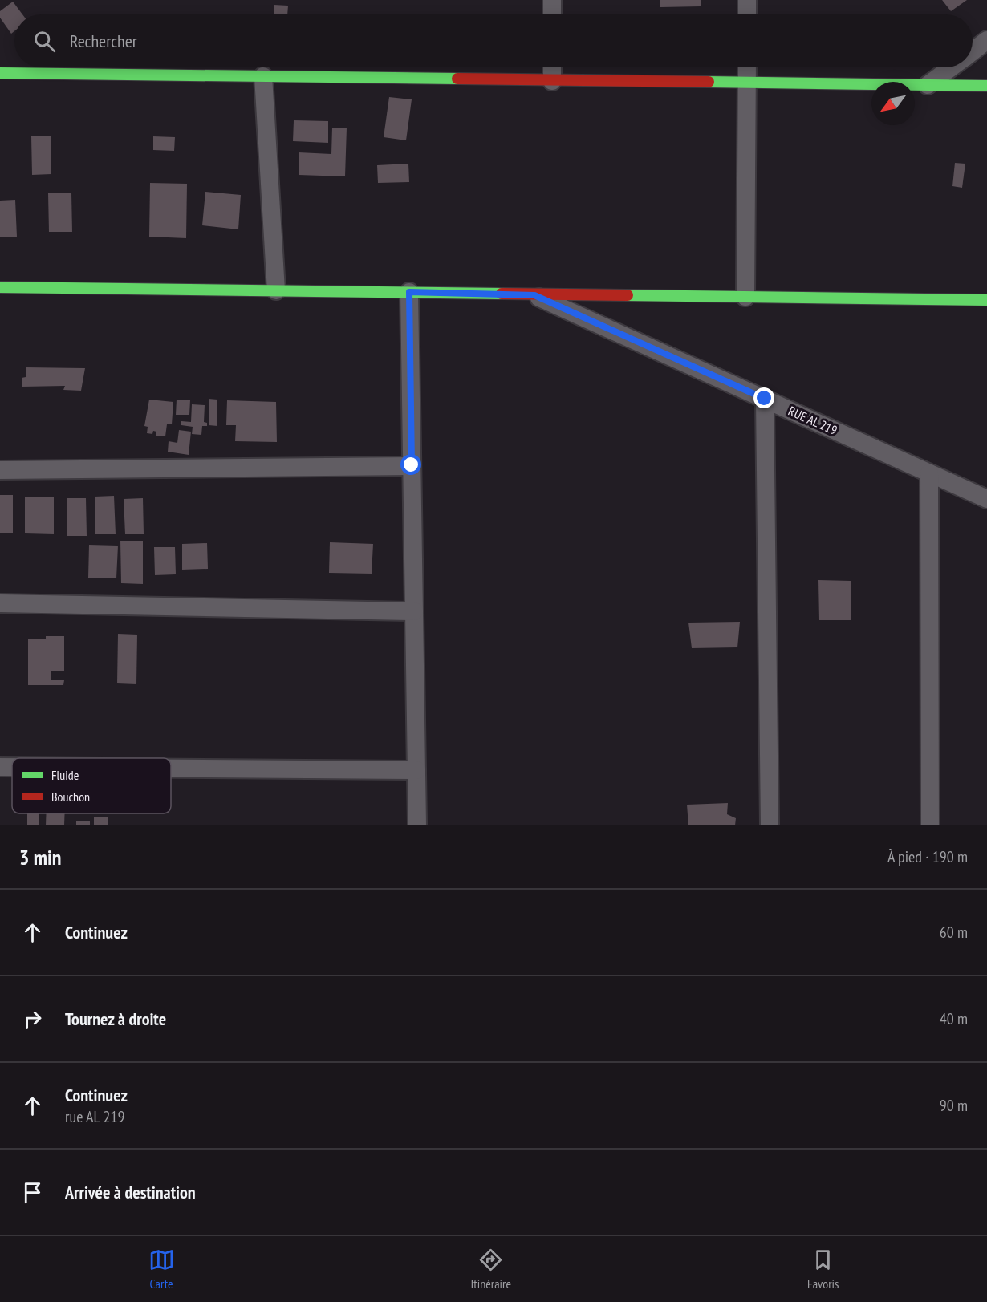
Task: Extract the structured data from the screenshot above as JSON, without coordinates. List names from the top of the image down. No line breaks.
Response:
{"streets":{"street":["RUE AL 219"]},"legend":["Fluide","Bouchon"],"north":"bottom left","page":{"search":"Rechercher","heading":["3 min","À pied · 190 m"],"list":[["Continuez","60 m"],["Tournez à droite","40 m"],["Continuez","rue AL 219","90 m"],"Arrivée à destination"],"nav":["Carte","Itinéraire","Favoris"]}}
